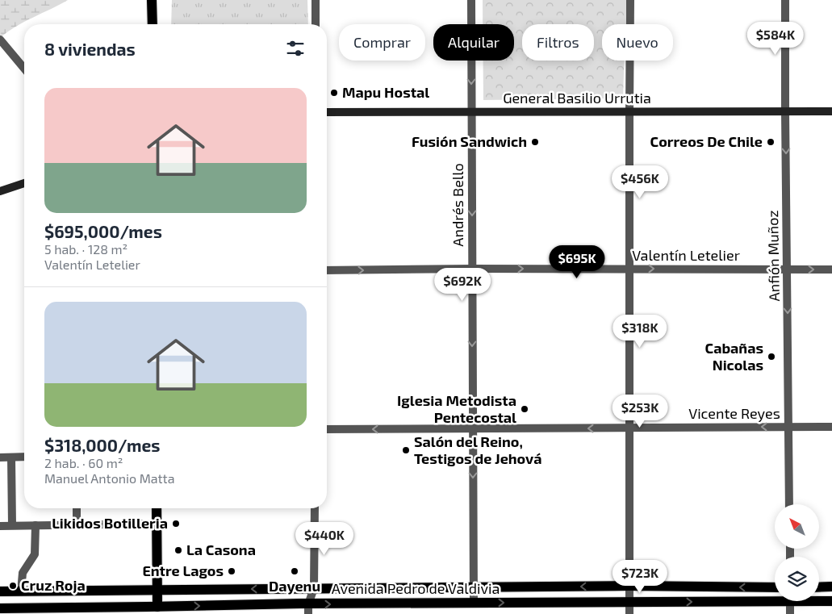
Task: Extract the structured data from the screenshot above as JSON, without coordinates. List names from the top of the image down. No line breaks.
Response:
{"streets":{"main road":["General Basilio Urrutia","Avenida Pedro de Valdivia"],"street":["Andrés Bello","Valentín Letelier","Anfión Muñoz","Vicente Reyes"]},"crossings":[["General Basilio Urrutia","Andrés Bello"],["General Basilio Urrutia","Anfión Muñoz"],["Andrés Bello","Valentín Letelier"],["Andrés Bello","Vicente Reyes"],["Andrés Bello","Avenida Pedro de Valdivia"],["Valentín Letelier","Anfión Muñoz"],["Anfión Muñoz","Vicente Reyes"]],"one_way":["Andrés Bello","Valentín Letelier","Anfión Muñoz","Vicente Reyes"],"places":["Mapu Hostal","Fusión Sandwich","Correos De Chile","Cabañas Nicolas","Iglesia Metodista Pentecostal","Salón del Reino, Testigos de Jehová","Likidos Botilleria","La Casona","Entre Lagos","Dayenu","Cruz Roja"],"north":"top left","page":{"price":["$584K","$456K","$695K","$692K","$318K","$253K","$440K","$723K"],"chip":["Comprar","Alquilar","Filtros","Nuevo"],"heading":"8 viviendas","list":[{"name":"$695,000/mes","note":"5 hab. · 128 m² · Valentín Letelier"},{"name":"$318,000/mes","note":"2 hab. · 60 m² · Manuel Antonio Matta"}]}}
